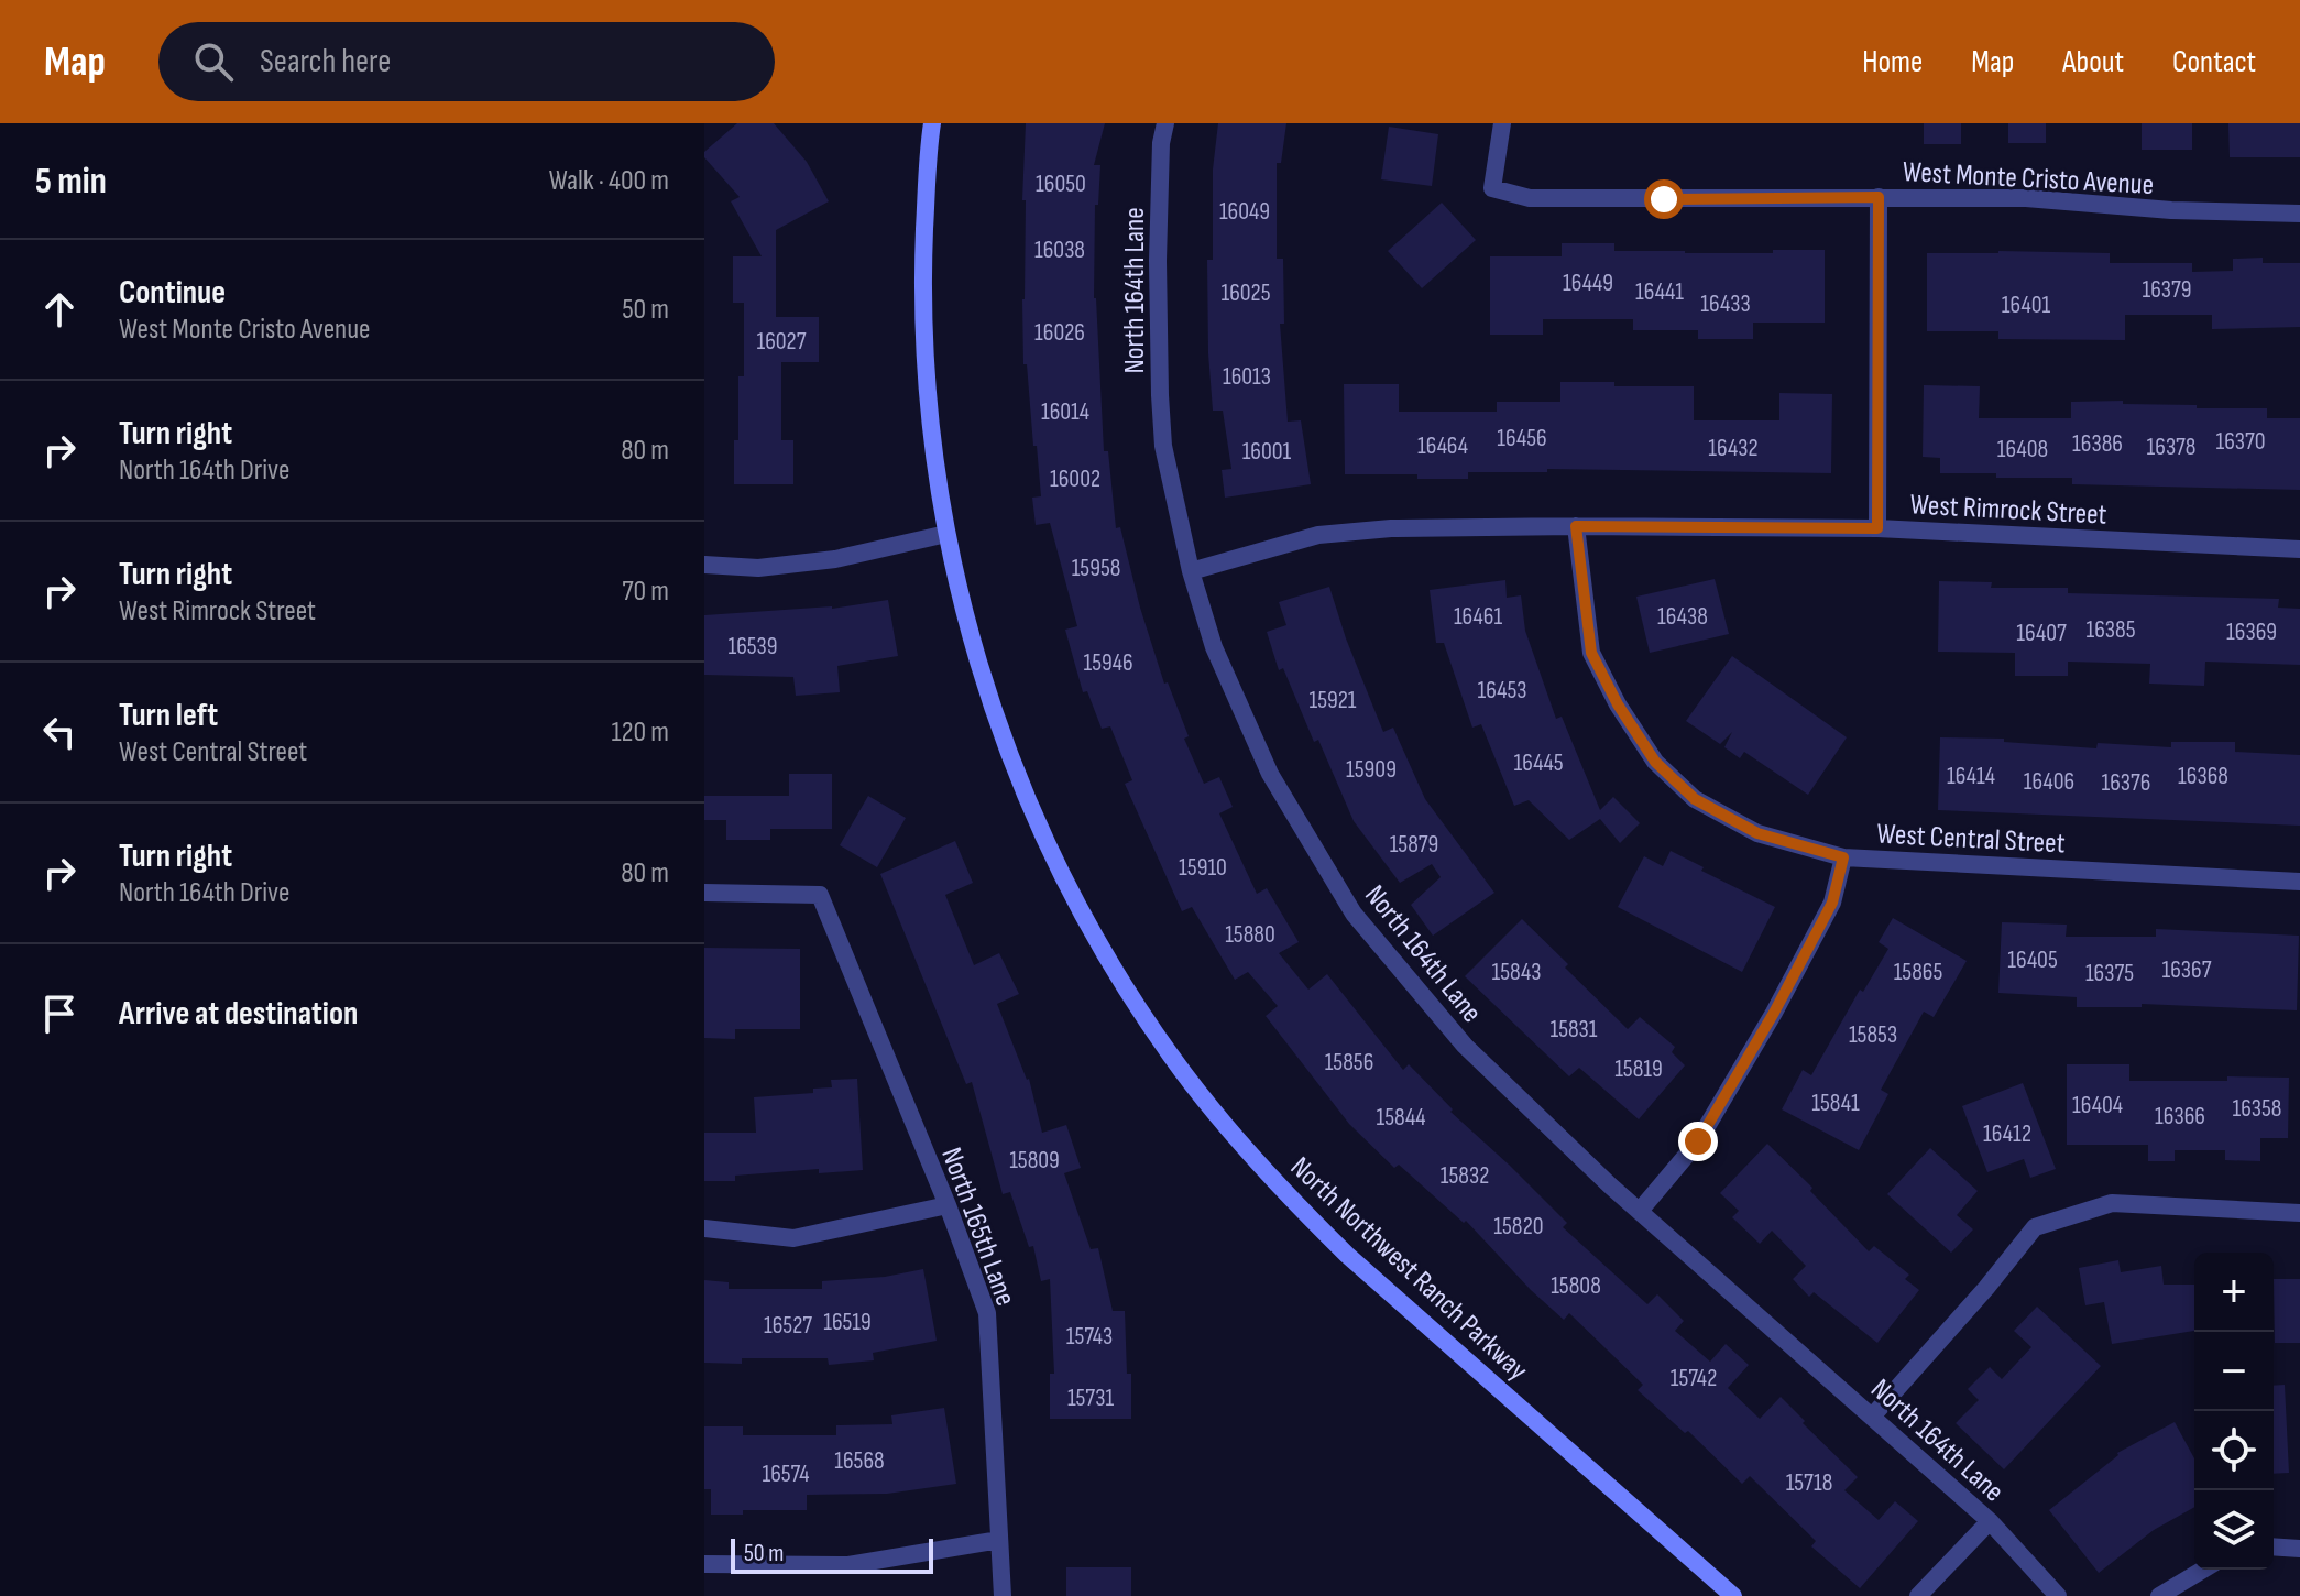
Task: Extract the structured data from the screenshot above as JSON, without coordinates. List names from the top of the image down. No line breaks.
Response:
{"streets":{"main road":["North Northwest Ranch Parkway"],"street":["West Monte Cristo Avenue","North 164th Lane","West Rimrock Street","West Central Street","North 165th Lane"]},"crossings":[["North 164th Lane","West Rimrock Street"],["West Rimrock Street","West Central Street"]],"house_numbers":["16050","16049","16038","16449","16379","16441","16025","16433","16401","16026","16027","16013","16014","16456","16370","16386","16464","16378","16432","16408","16001","16002","15958","16461","16438","16385","16369","16407","16539","15946","16453","15921","16445","15909","16414","16368","16406","16376","15879","15910","15880","16405","16367","15843","15865","16375","15831","15853","15856","15819","15841","16404","16358","16366","15844","16412","15809","15832","15820","15808","16519","16527","15743","15742","15731","16568","16574","15718"],"scale_bar":"50 m","page":{"header":"Map","search":"Search here","nav":["Home","Map","About","Contact"],"heading":["5 min","Walk · 400 m"],"list":[["Continue","West Monte Cristo Avenue","50 m"],["Turn right","North 164th Drive","80 m"],["Turn right","West Rimrock Street","70 m"],["Turn left","West Central Street","120 m"],["Turn right","North 164th Drive","80 m"],"Arrive at destination"],"map_buttons":["+","−"],"scale":"50 m"}}
